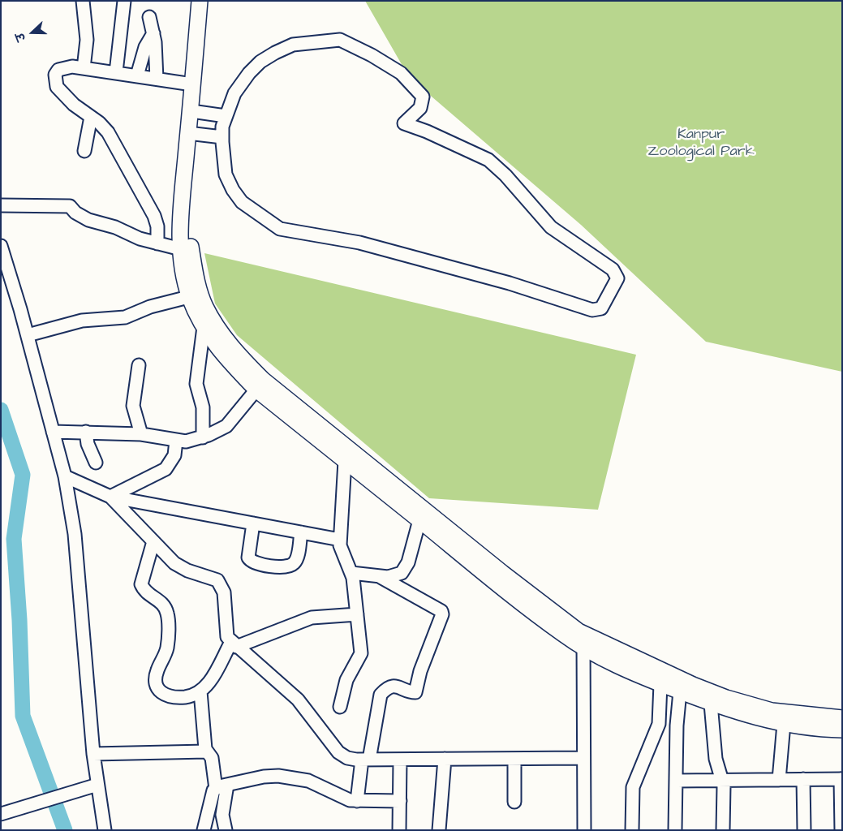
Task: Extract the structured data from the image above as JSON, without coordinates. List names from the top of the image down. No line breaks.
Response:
{"parks":["Kanpur Zoological Park"],"north":"left"}
